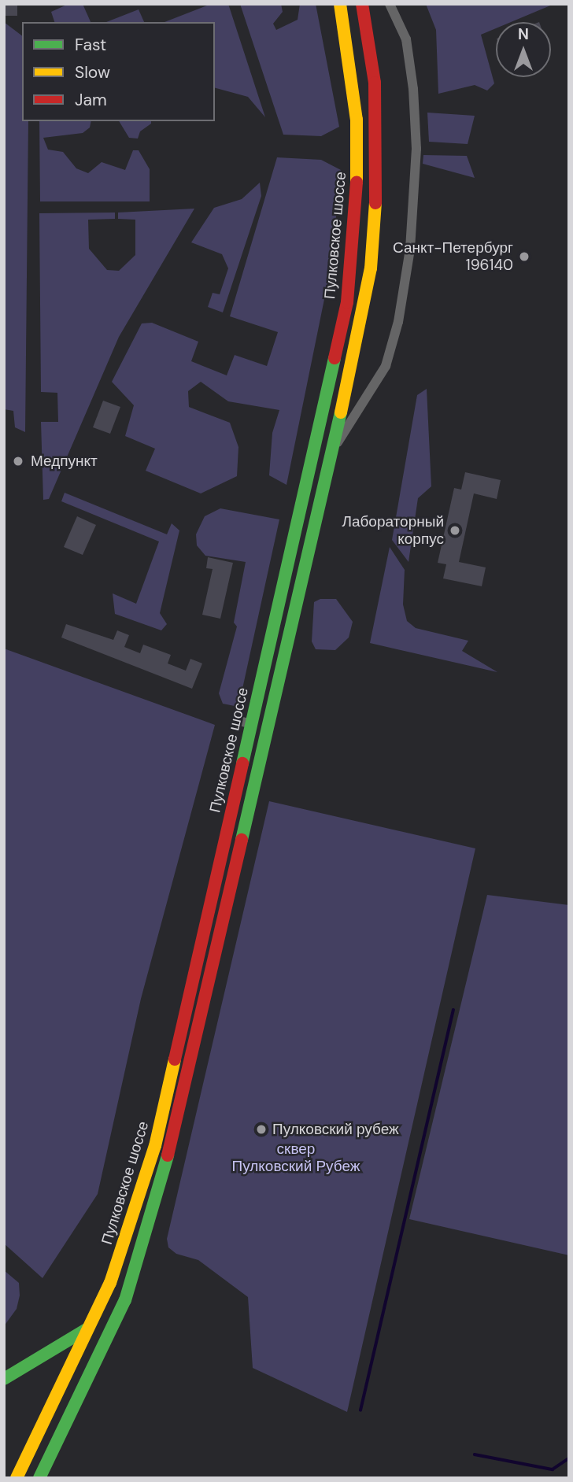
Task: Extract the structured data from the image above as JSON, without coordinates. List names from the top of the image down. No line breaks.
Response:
{"streets":{"main road":["Пулковское шоссе"]},"parks":["сквер Пулковский Рубеж"],"places":["Санкт-Петербург 196140","Медпункт","Лабораторный корпус","Пулковский рубеж"],"legend":["Fast","Slow","Jam"],"north":"top"}
